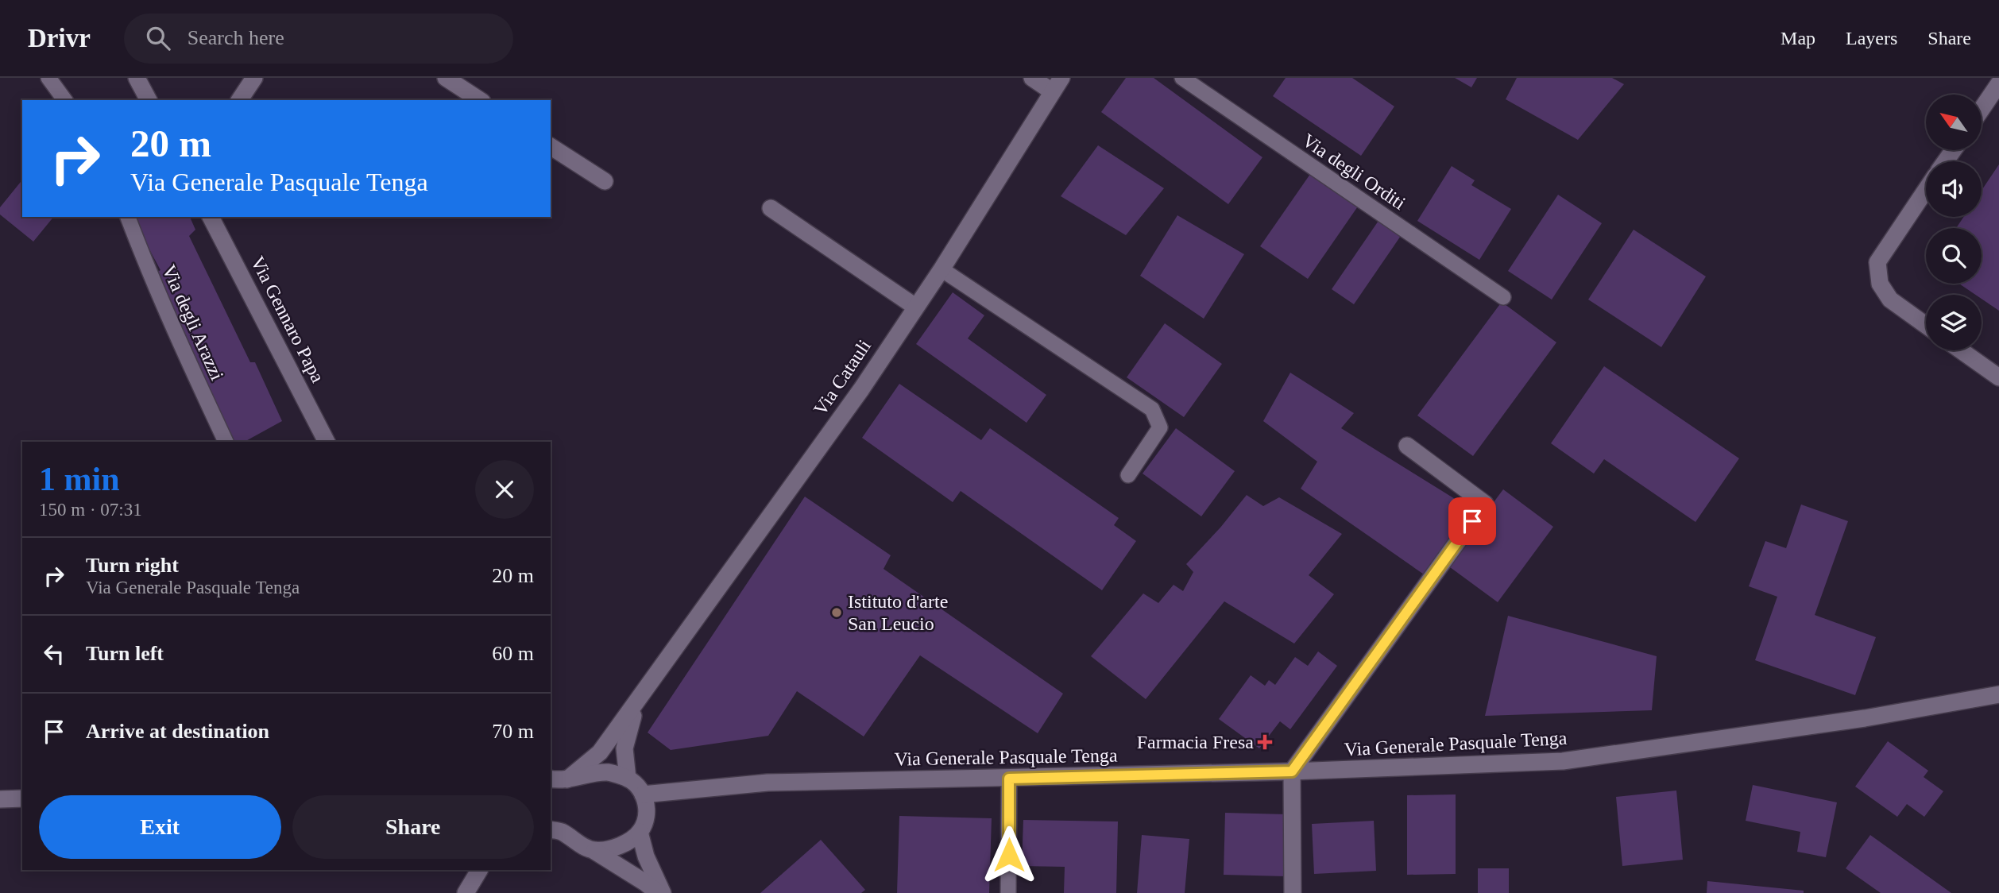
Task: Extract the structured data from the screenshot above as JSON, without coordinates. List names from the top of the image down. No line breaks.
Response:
{"streets":{"street":["Via Gennaro Papa","Via Catauli","Via Generale Pasquale Tenga"],"lane":["Via degli Orditi","Via degli Arazzi"]},"places":{"other":["Istituto d'arte San Leucio"],"health":["Farmacia Fresa"]},"north":"top left","page":{"header":"Drivr","search":"Search here","nav":["Map","Layers","Share"],"turn":["20 m","Via Generale Pasquale Tenga"],"heading":["1 min","150 m · 07:31"],"list":[{"name":"Turn right","note":"Via Generale Pasquale Tenga","value":"20 m"},{"name":"Turn left","value":"60 m"},{"name":"Arrive at destination","value":"70 m"}],"buttons":["Exit","Share"]}}
